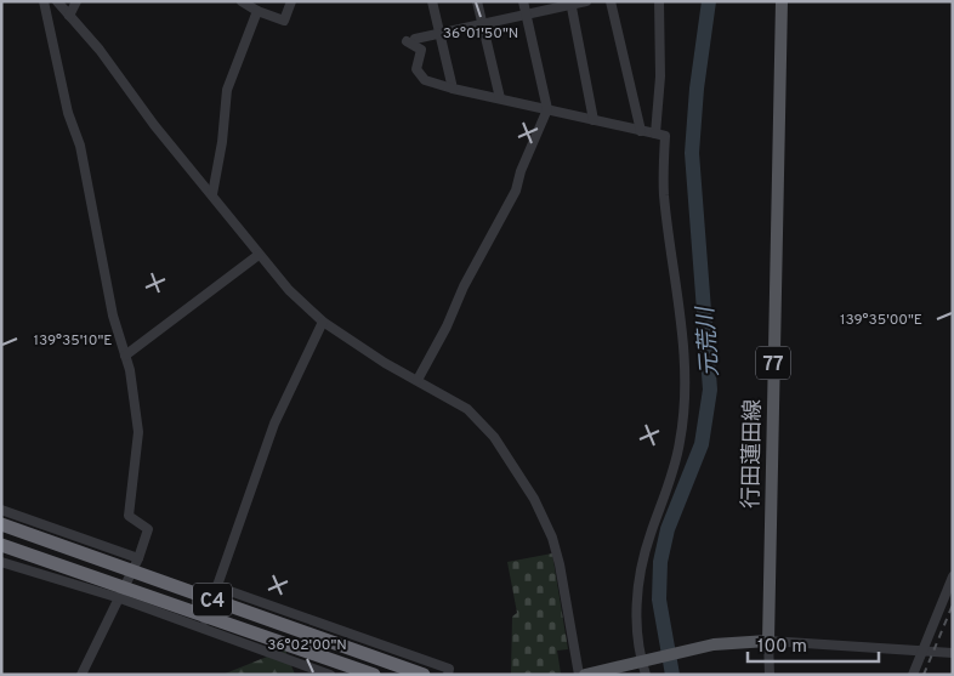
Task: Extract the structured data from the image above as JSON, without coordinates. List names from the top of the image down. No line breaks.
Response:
{"streets":{"highway":["C4"],"main road":["77","行田蓮田線"]},"water":["元荒川"],"scale_bar":"100 m","coordinates":["36°01'50\"N","139°35'00\"E","139°35'10\"E","36°02'00\"N"]}
